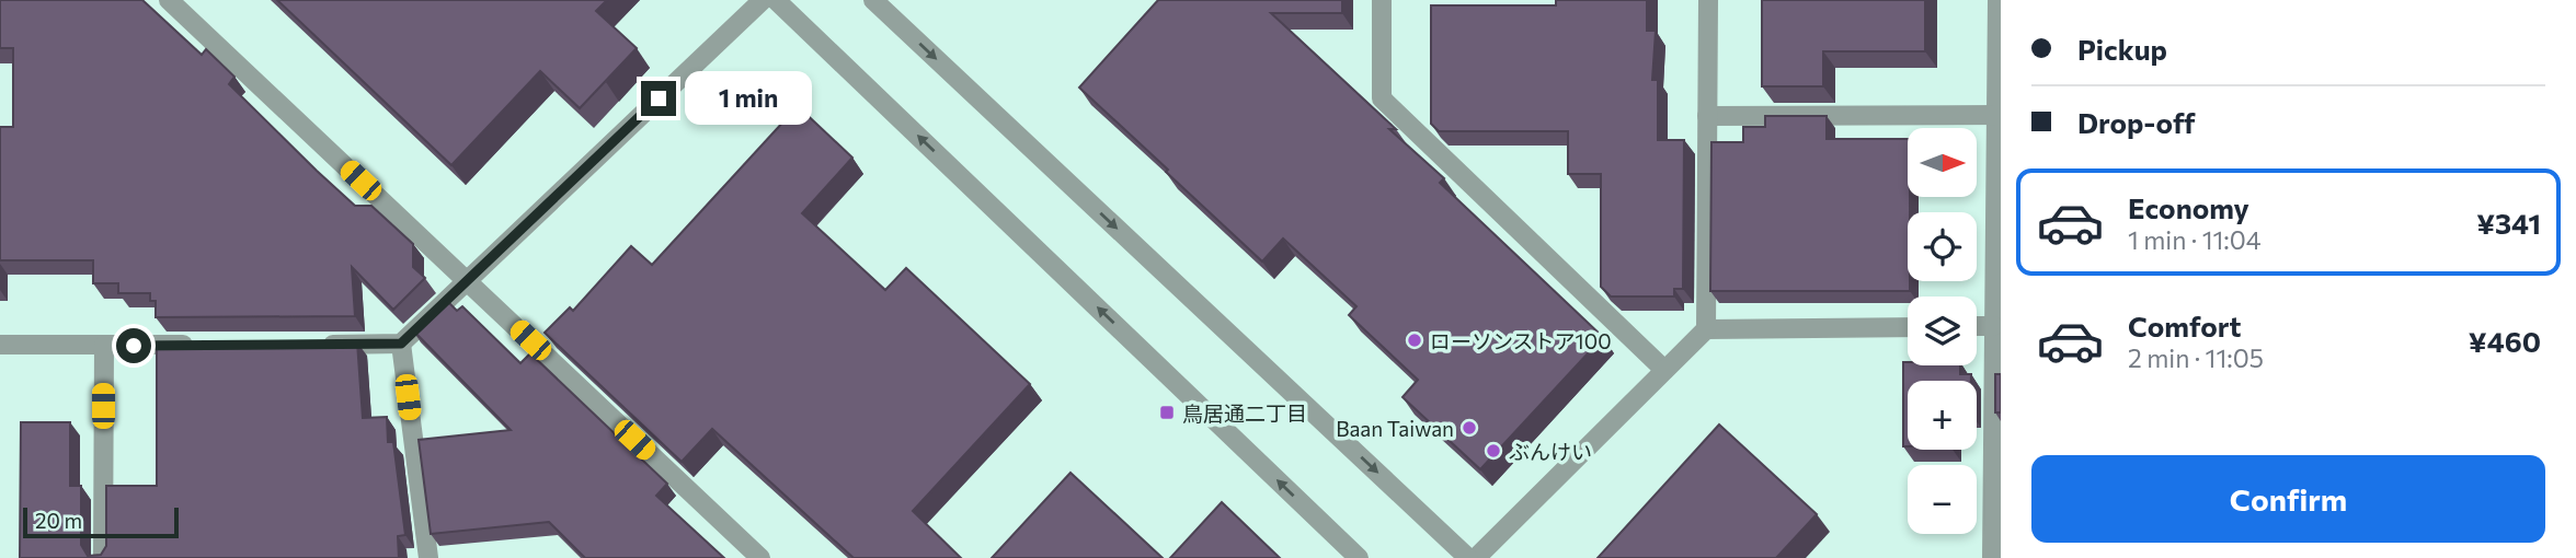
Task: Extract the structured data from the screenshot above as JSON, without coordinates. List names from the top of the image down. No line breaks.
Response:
{"places":{"other":["ローソンストア100","Baan Taiwan","ぶんけい"],"transit":["鳥居通二丁目"]},"scale_bar":"20 m","north":"right","page":{"banner":["Pickup","Drop-off"],"bubble":"1 min","map_buttons":["+","−"],"list":[{"name":"Economy","note":"1 min · 11:04","value":"¥341"},{"name":"Comfort","note":"2 min · 11:05","value":"¥460"}],"buttons":"Confirm","scale":"20 m"}}
